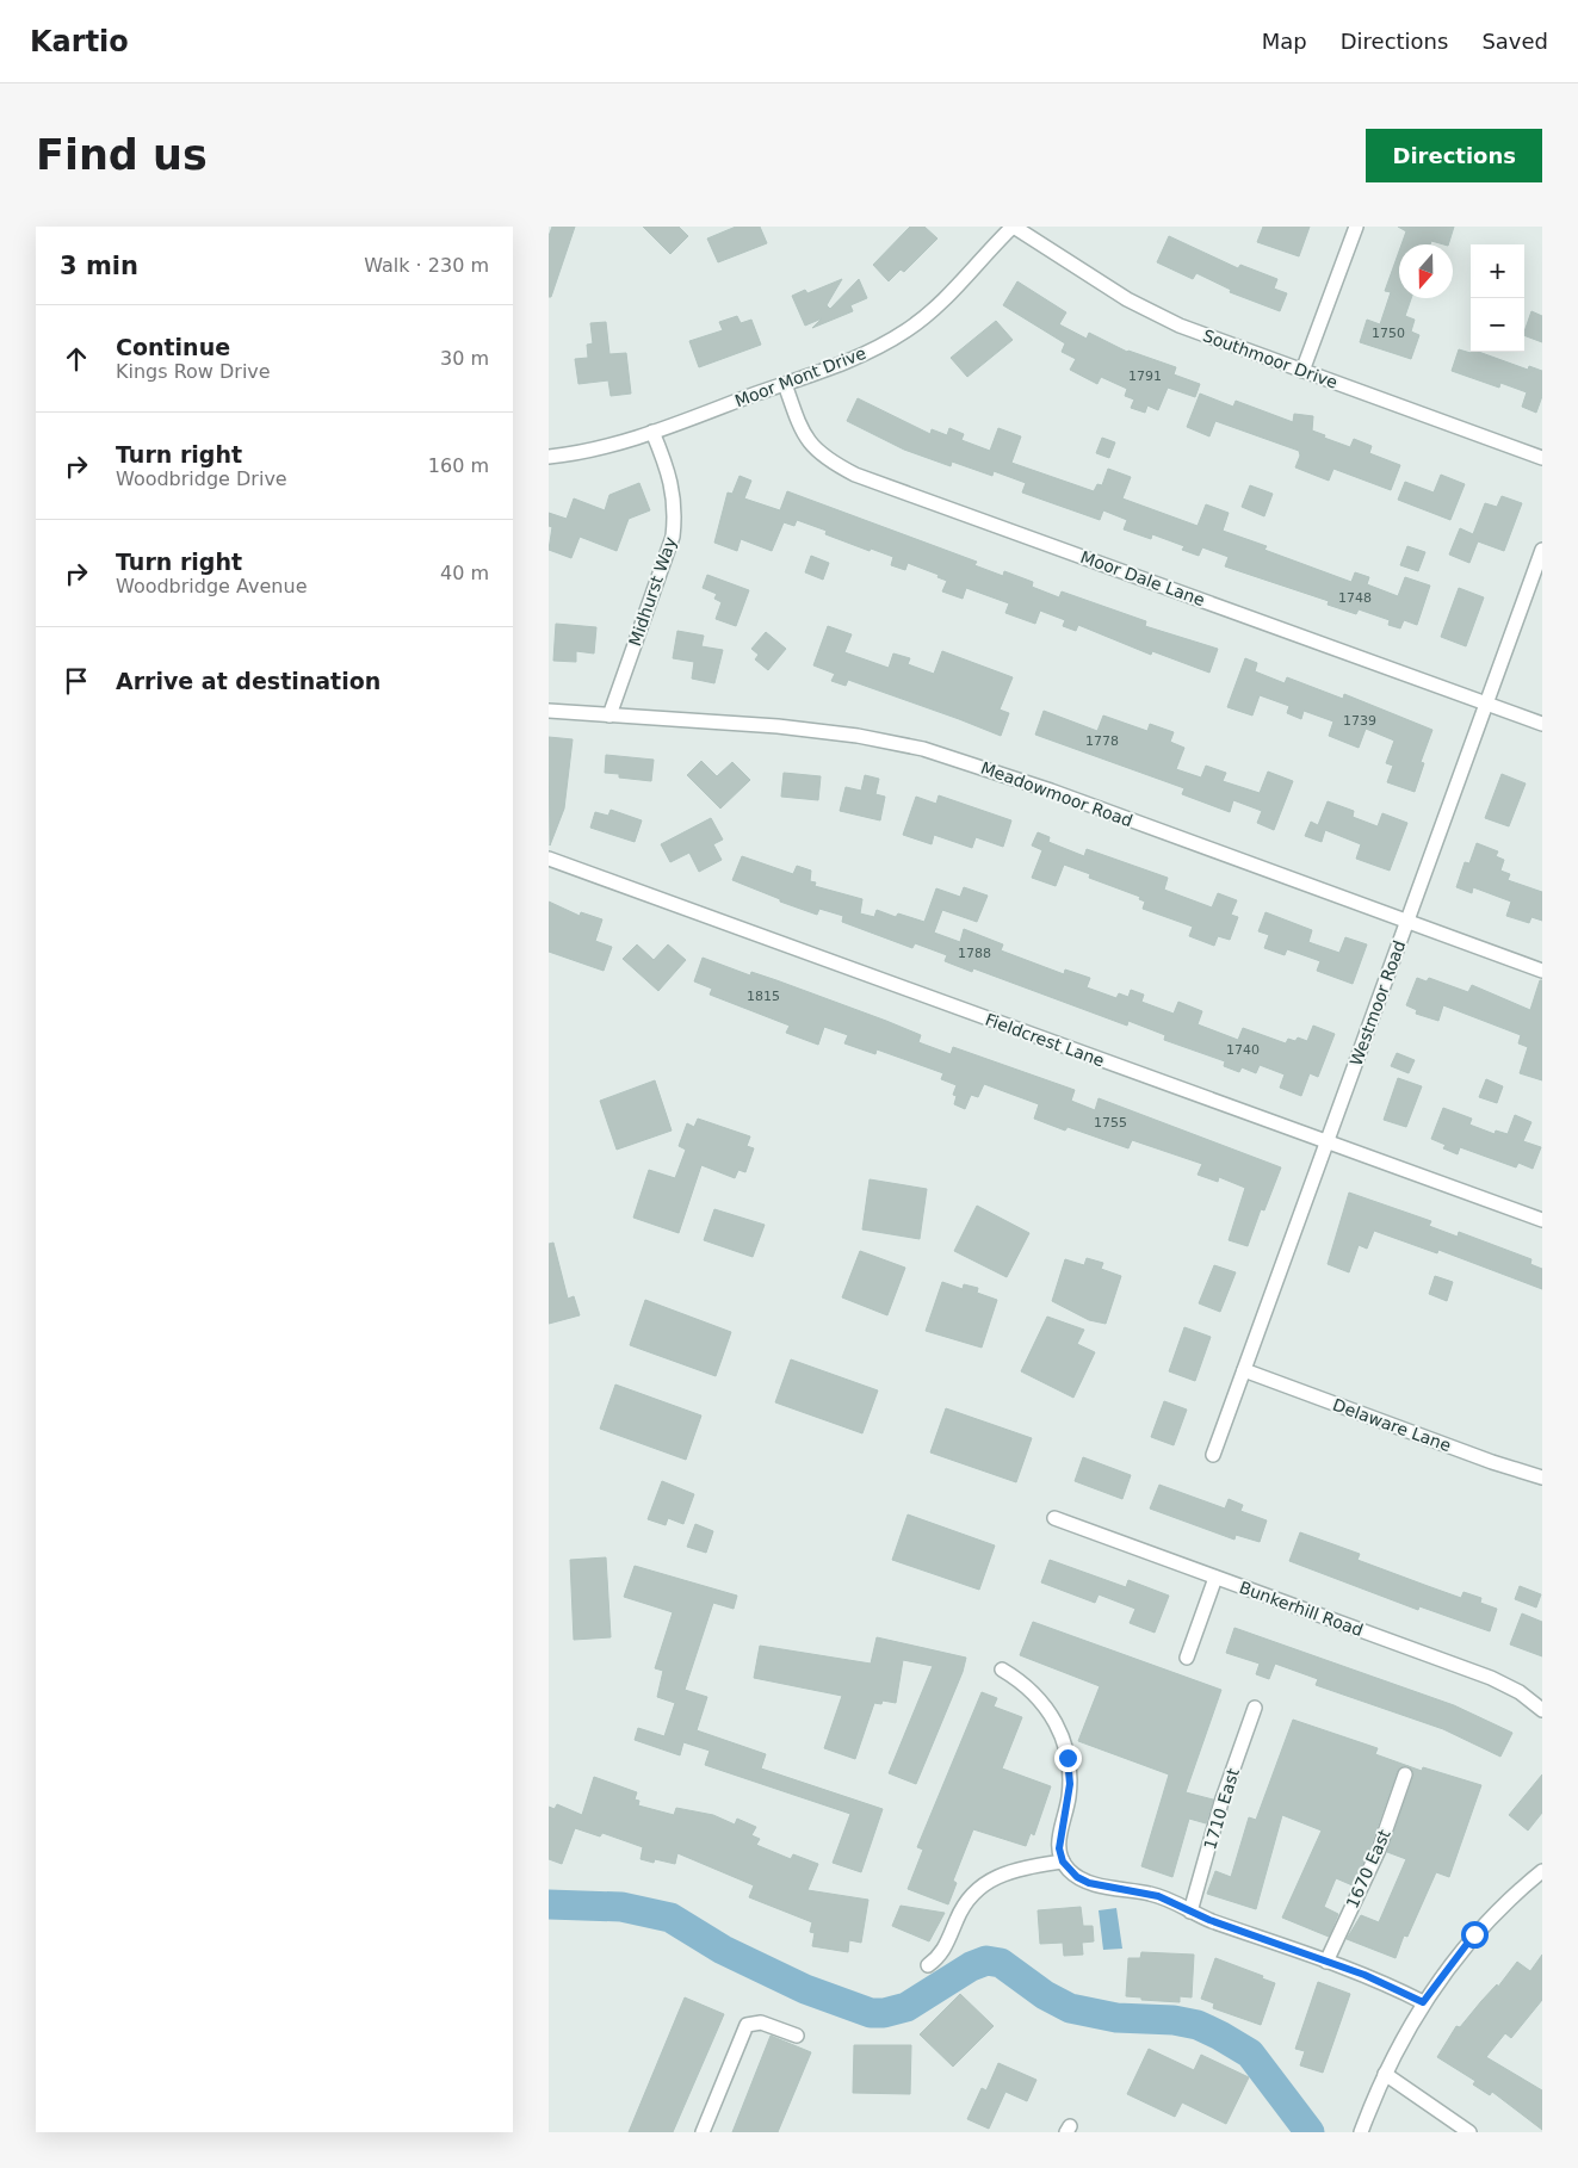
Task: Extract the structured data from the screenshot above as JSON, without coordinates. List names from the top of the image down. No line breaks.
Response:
{"streets":{"street":["Southmoor Drive","Moor Mont Drive","Moor Dale Lane","Midhurst Way","Meadowmoor Road","Westmoor Road","Fieldcrest Lane","Delaware Lane","Bunkerhill Road","1710 East","1670 East"]},"crossings":[["Southmoor Drive","Moor Mont Drive"],["Moor Mont Drive","Moor Dale Lane"],["Moor Mont Drive","Midhurst Way"],["Moor Dale Lane","Westmoor Road"],["Midhurst Way","Meadowmoor Road"],["Meadowmoor Road","Westmoor Road"],["Westmoor Road","Fieldcrest Lane"],["Westmoor Road","Delaware Lane"]],"house_numbers":["1750","1791","1748","1739","1778","1788","1815","1740","1755"],"north":"bottom","page":{"header":"Kartio","nav":["Map","Directions","Saved"],"buttons":"Directions","title":"Find us","heading":["3 min","Walk · 230 m"],"map_buttons":["+","−"],"list":[["Continue","Kings Row Drive","30 m"],["Turn right","Woodbridge Drive","160 m"],["Turn right","Woodbridge Avenue","40 m"],"Arrive at destination"]}}
